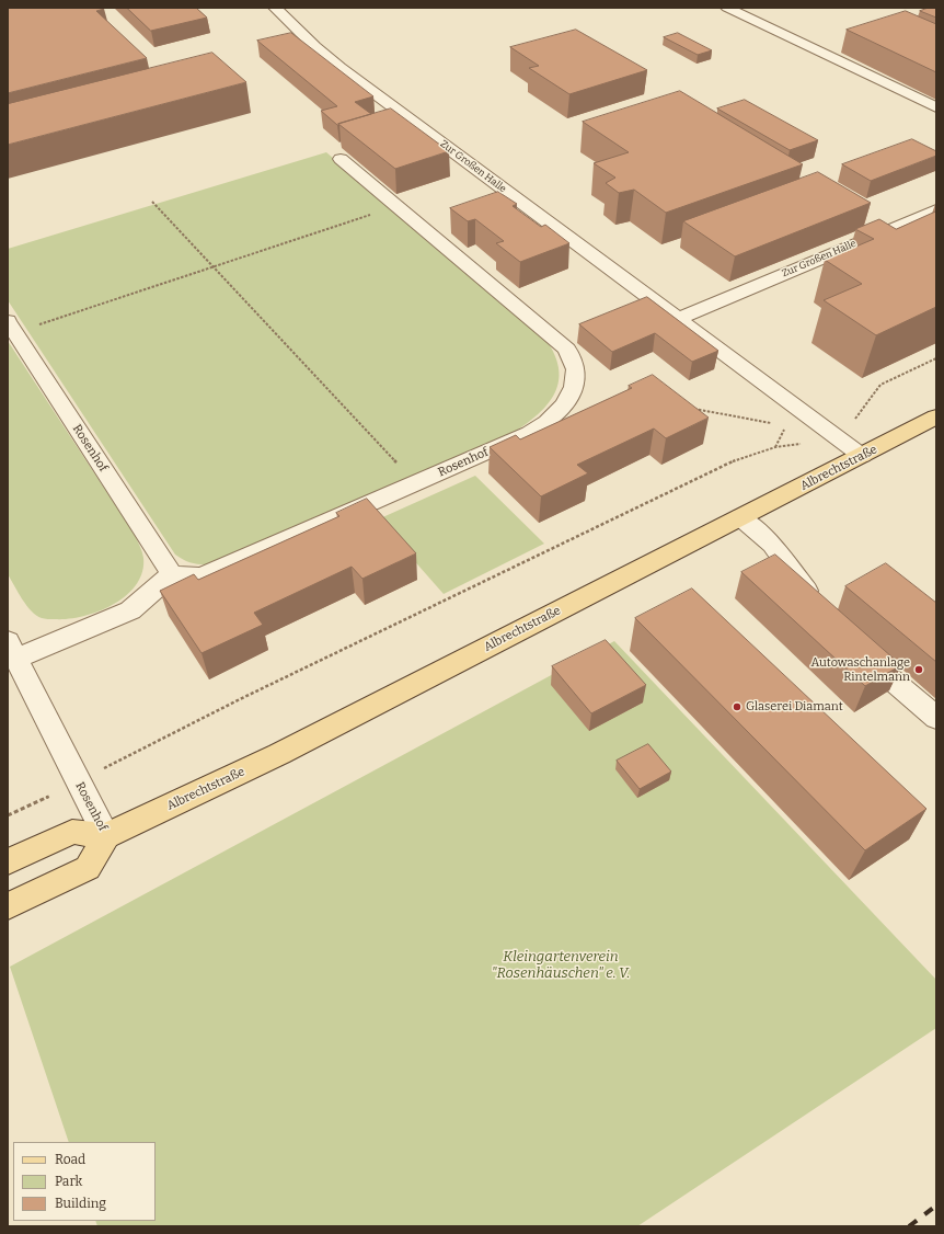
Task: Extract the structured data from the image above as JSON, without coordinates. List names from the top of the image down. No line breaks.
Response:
{"streets":{"main road":["Albrechtstraße"],"street":["Zur Großen Halle","Rosenhof"]},"crossings":[["Zur Großen Halle","Albrechtstraße"],["Rosenhof","Albrechtstraße"]],"parks":["Kleingartenverein \"Rosenhäuschen\" e. V."],"places":["Autowaschanlage Rintelmann","Glaserei Diamant"],"legend":["Road","Park","Building"]}
